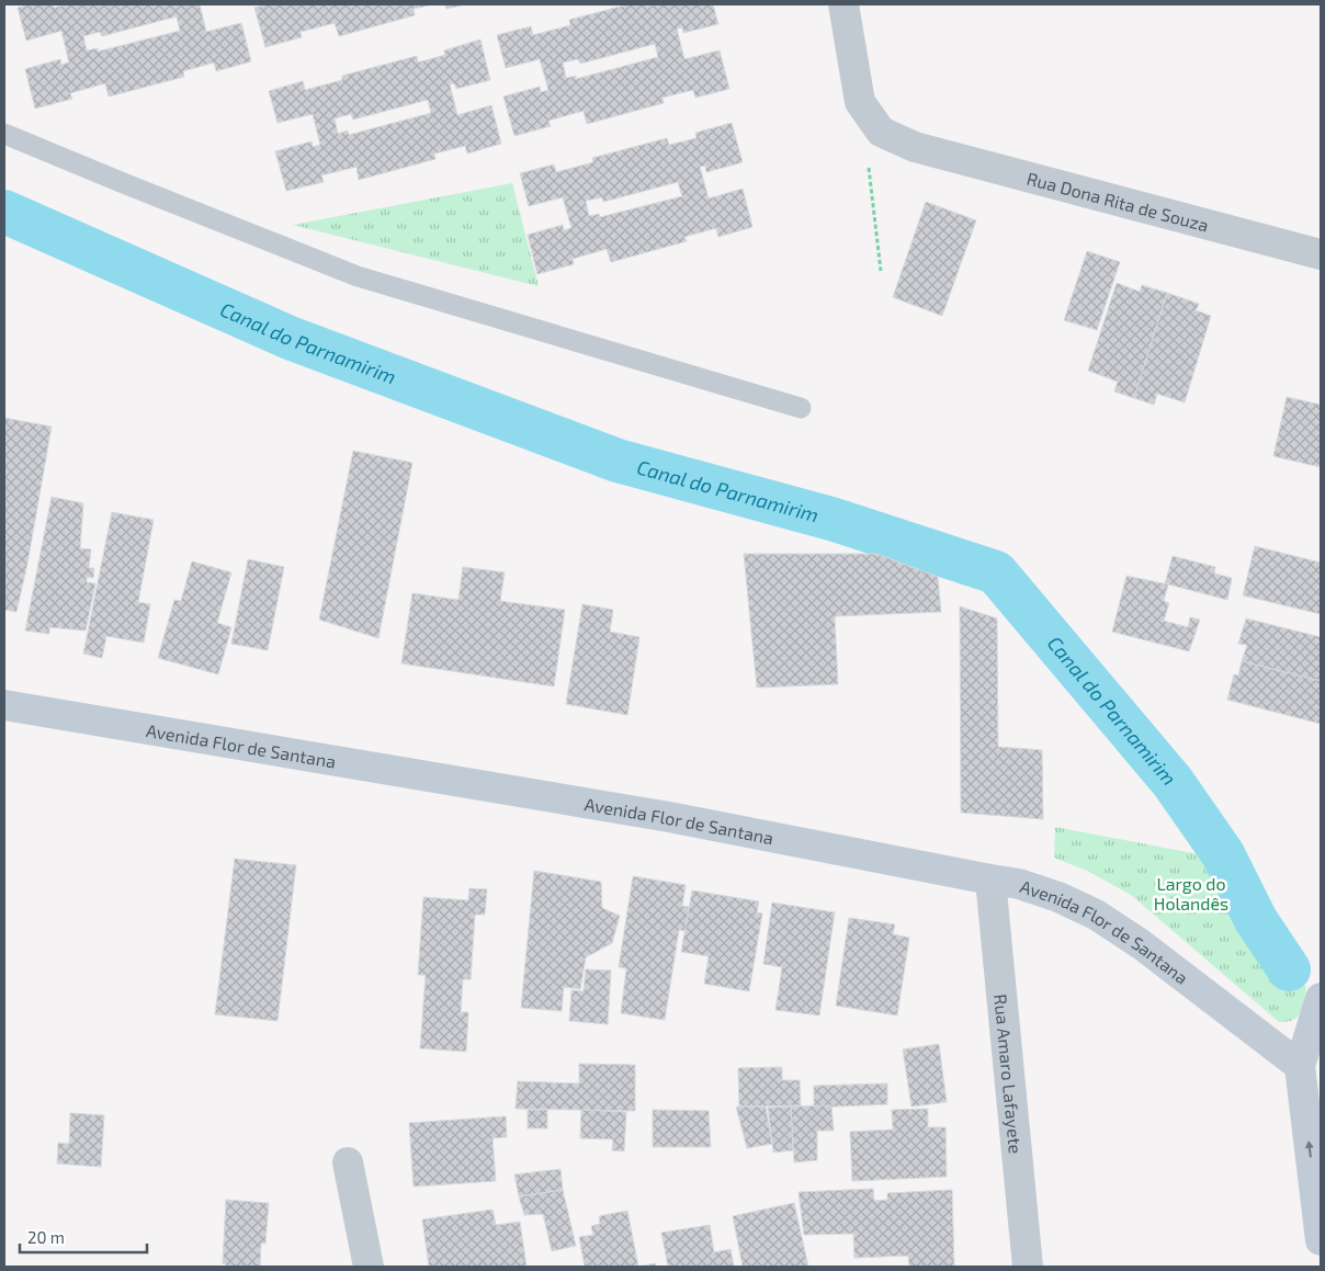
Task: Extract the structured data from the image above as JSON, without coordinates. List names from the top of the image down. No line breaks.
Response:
{"streets":{"main road":["Avenida Flor de Santana"],"street":["Rua Dona Rita de Souza","Rua Amaro Lafayete"]},"crossings":[["Avenida Flor de Santana","Rua Amaro Lafayete"]],"water":["Canal do Parnamirim"],"parks":["Largo do Holandês"],"scale_bar":"20 m"}
